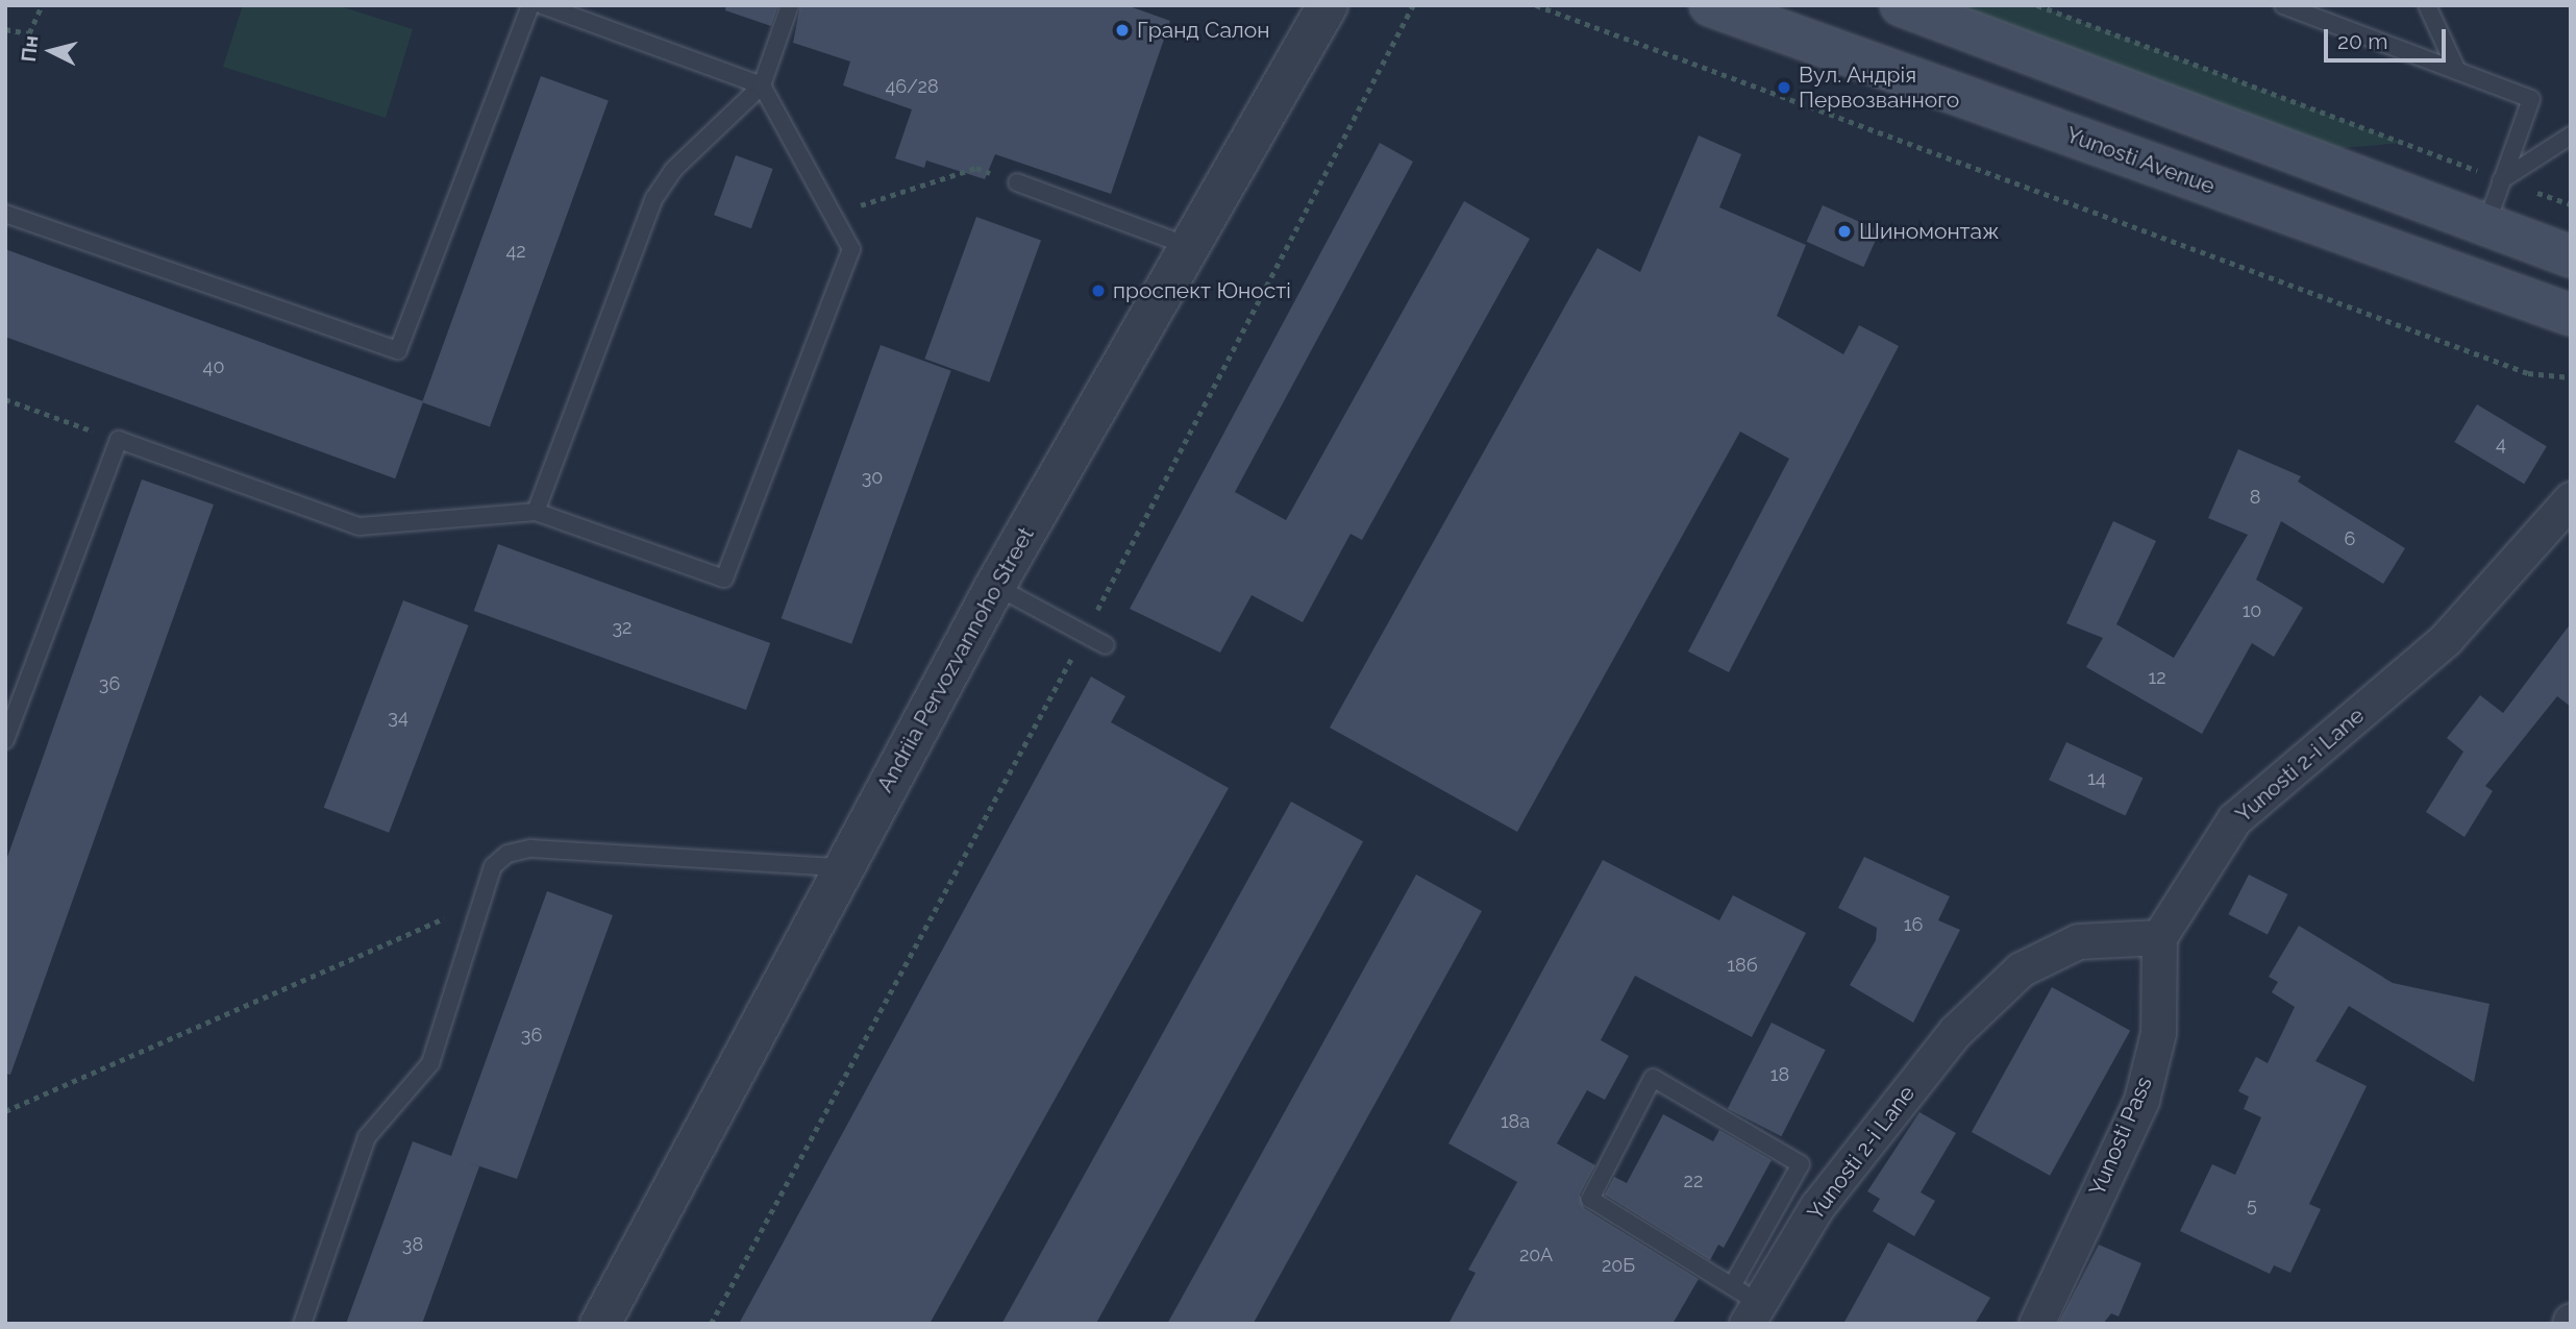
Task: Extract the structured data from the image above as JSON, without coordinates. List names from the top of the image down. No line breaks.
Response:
{"streets":{"main road":["Yunosti Avenue"],"street":["Andriia Pervozvannoho Street","Yunosti 2-i Lane","Yunosti Pass"]},"crossings":[["Yunosti 2-i Lane","Yunosti Pass"]],"places":["Гранд Салон","Вул. Андрія Первозванного","Шиномонтаж","проспект Юності"],"house_numbers":["46/28","42","40","4","30","8","6","10","32","12","36","34","14","16","18б","36","18","18а","22","5","38","20А","20Б"],"scale_bar":"20 m","north":"left"}
